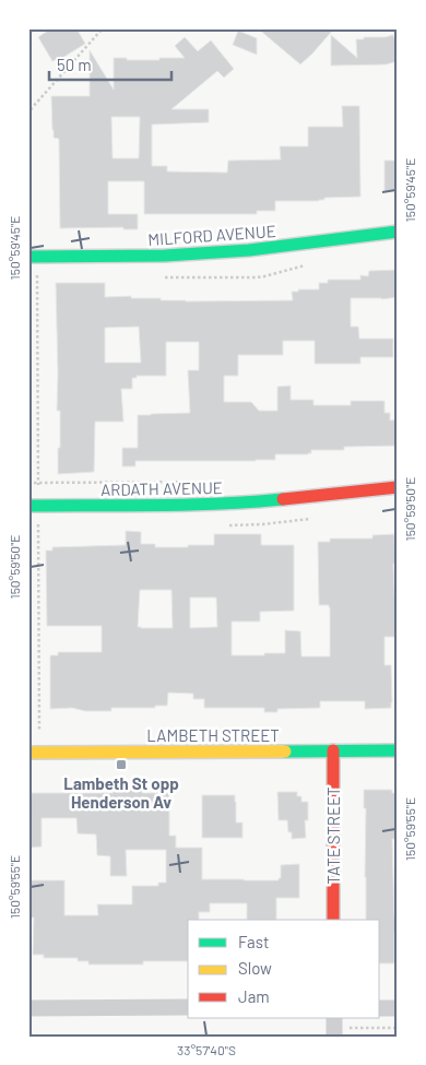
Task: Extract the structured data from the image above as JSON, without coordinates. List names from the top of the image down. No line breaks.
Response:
{"streets":{"street":["MILFORD AVENUE","ARDATH AVENUE","LAMBETH STREET","TATE STREET"]},"crossings":[["LAMBETH STREET","TATE STREET"]],"places":{"transit":["Lambeth St opp Henderson Av"]},"legend":["Fast","Slow","Jam"],"scale_bar":"50 m","coordinates":["150°59'45\"E","150°59'50\"E","150°59'55\"E","33°57'40\"S"]}
